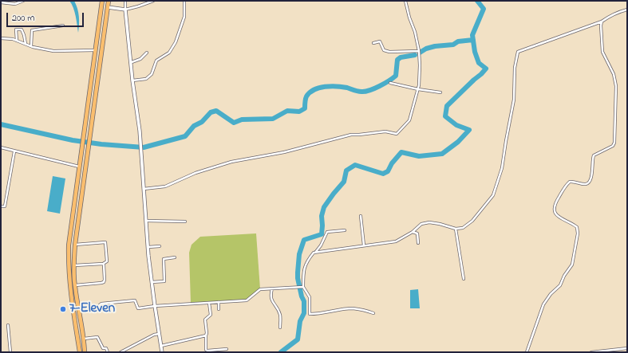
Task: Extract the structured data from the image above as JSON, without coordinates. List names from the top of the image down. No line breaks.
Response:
{"places":["7-Eleven"],"scale_bar":"200 m"}
